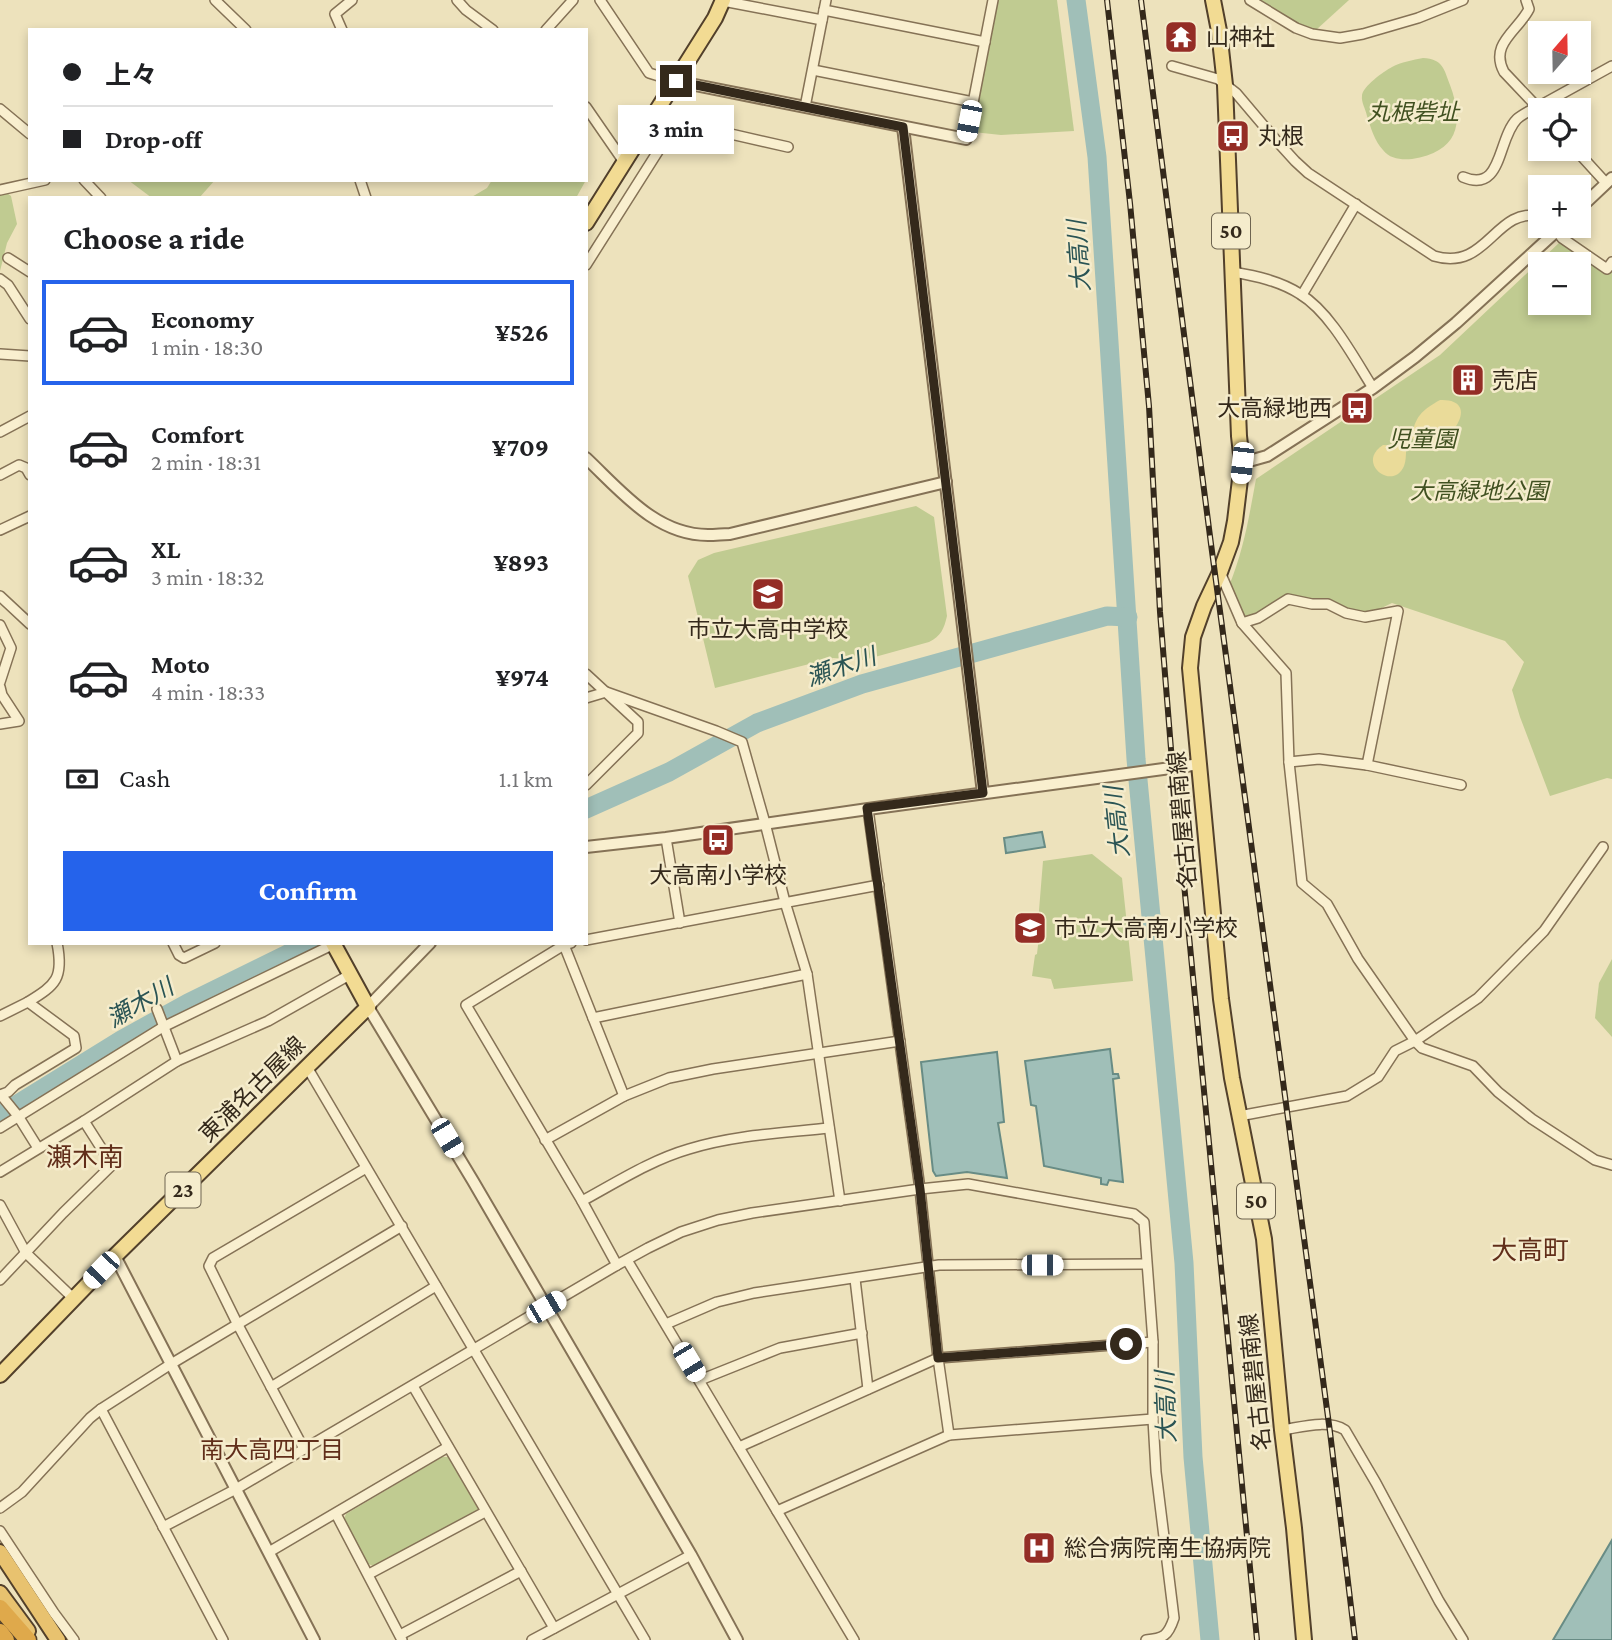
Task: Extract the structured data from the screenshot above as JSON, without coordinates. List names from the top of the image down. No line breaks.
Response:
{"streets":{"main road":["50","名古屋碧南線","東浦名古屋線","23"]},"districts":["瀬木南","大高町","南大高四丁目"],"water":["大高川","瀬木川"],"parks":["丸根砦址","児童園","大高緑地公園"],"places":{"temple":["山神社"],"bus stop":["丸根","大高緑地西","大高南小学校"],"building":["売店"],"school or university":["市立大高中学校","市立大高南小学校"],"hospital":["総合病院南生協病院"]},"north":"top","page":{"map_buttons":["+","−"],"banner":["上々","Drop-off"],"bubble":"3 min","heading":"Choose a ride","list":[{"name":"Economy","note":"1 min · 18:30","value":"¥526"},{"name":"Comfort","note":"2 min · 18:31","value":"¥709"},{"name":"XL","note":"3 min · 18:32","value":"¥893"},{"name":"Moto","note":"4 min · 18:33","value":"¥974"}],"pay":["Cash","1.1 km"],"buttons":"Confirm"}}
